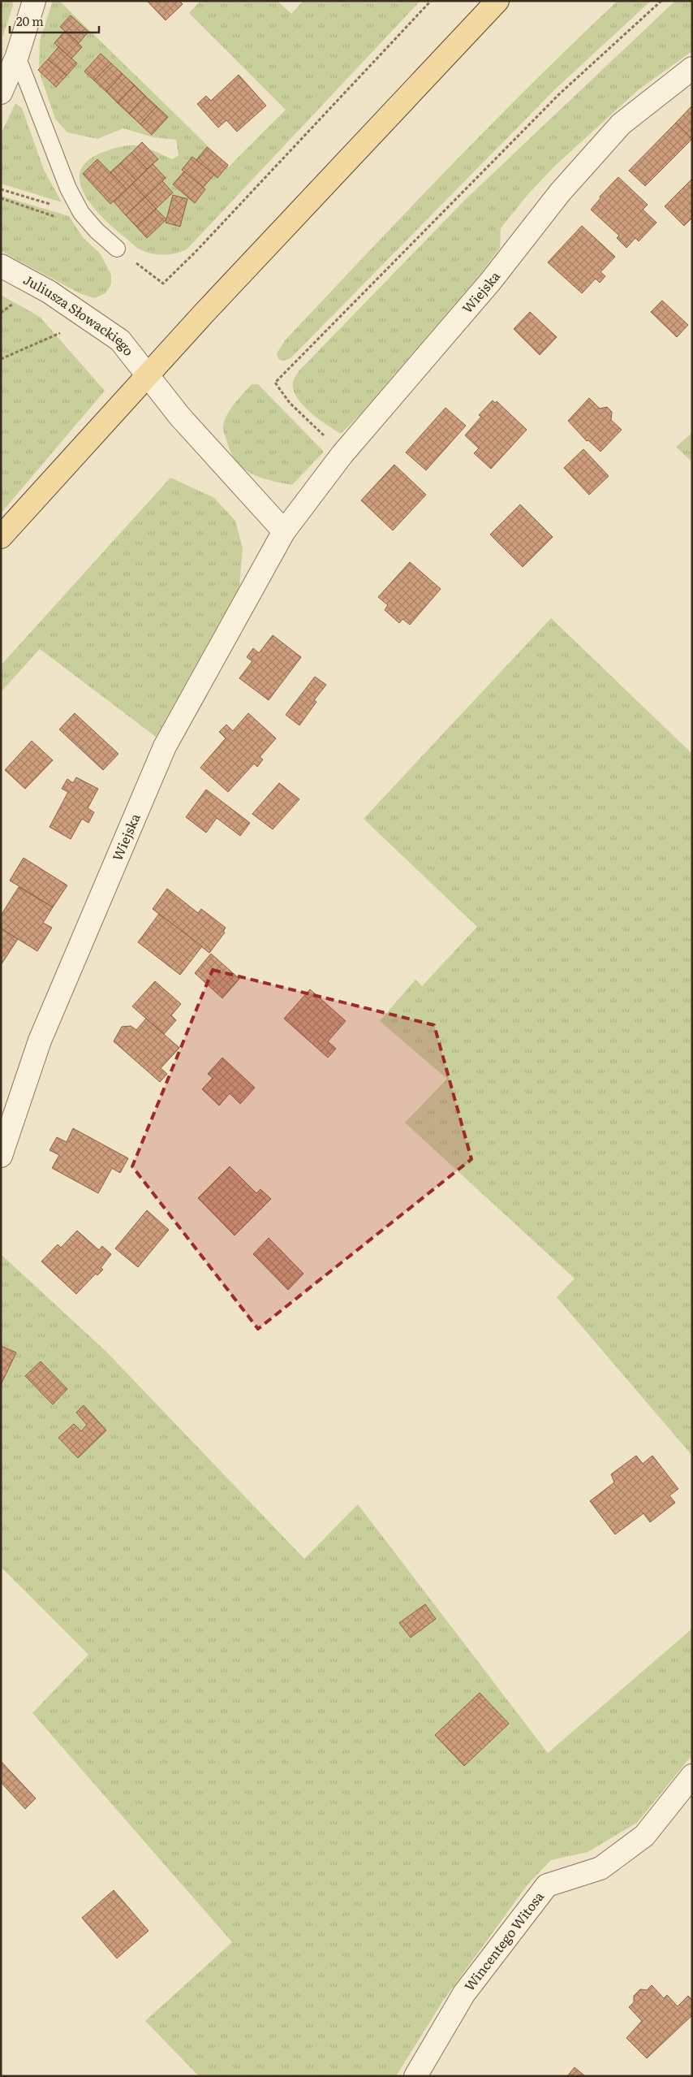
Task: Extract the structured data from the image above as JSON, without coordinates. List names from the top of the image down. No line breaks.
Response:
{"streets":{"street":["Wiejska","Juliusza Słowackiego","Wincentego Witosa"]},"crossings":[["Wiejska","Juliusza Słowackiego"]],"scale_bar":"20 m"}
